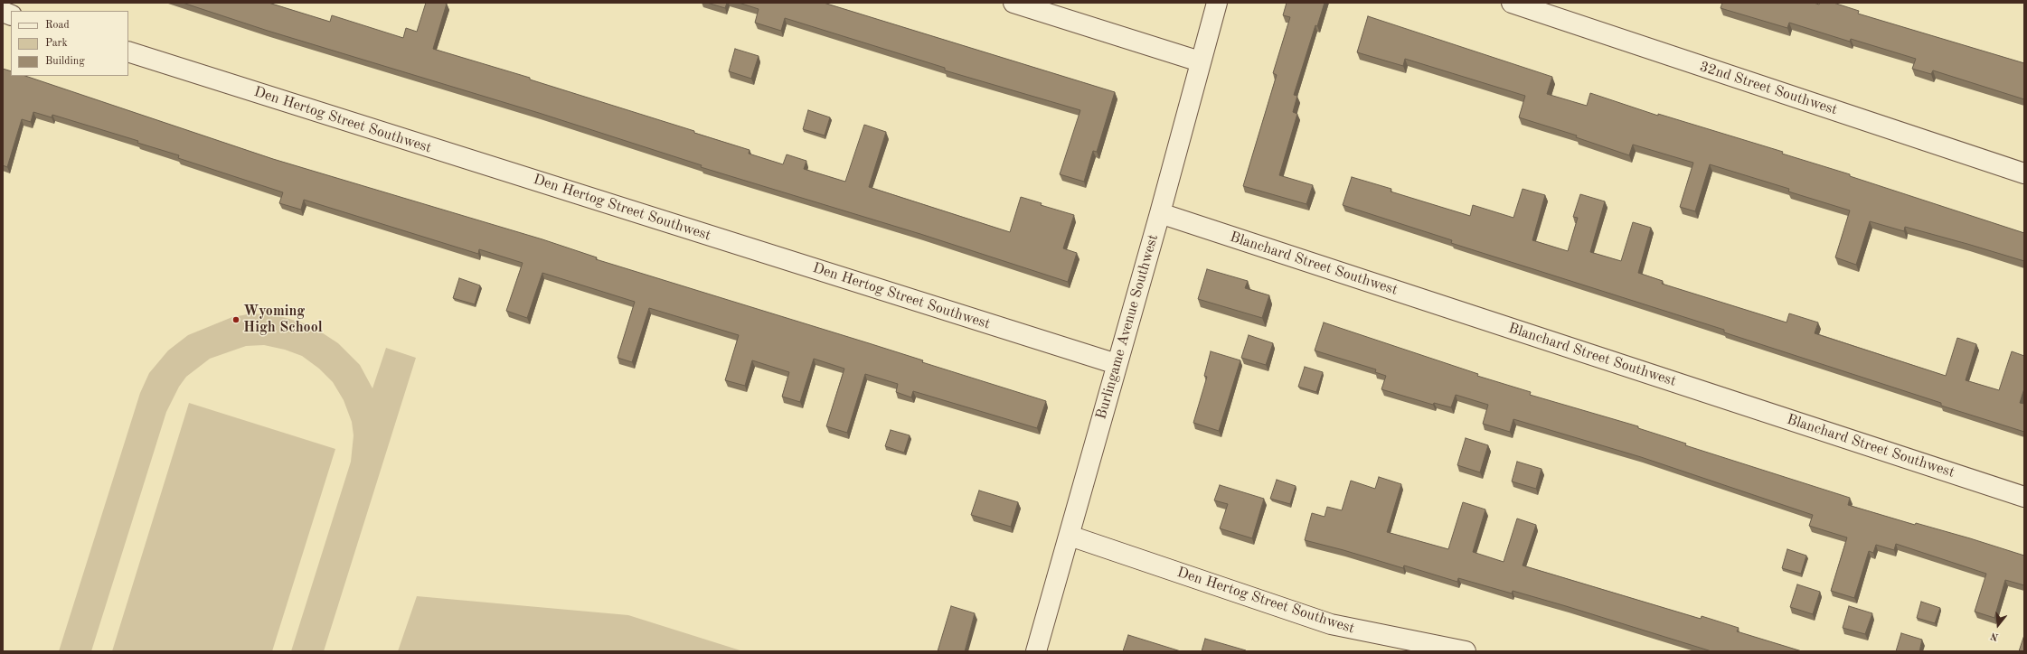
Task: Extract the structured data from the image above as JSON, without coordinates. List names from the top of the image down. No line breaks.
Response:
{"streets":{"street":["32nd Street Southwest","Den Hertog Street Southwest","Blanchard Street Southwest","Burlingame Avenue Southwest"]},"crossings":[["Den Hertog Street Southwest","Burlingame Avenue Southwest"],["Blanchard Street Southwest","Burlingame Avenue Southwest"]],"places":["Wyoming High School"],"legend":["Road","Park","Building"],"north":"bottom"}
